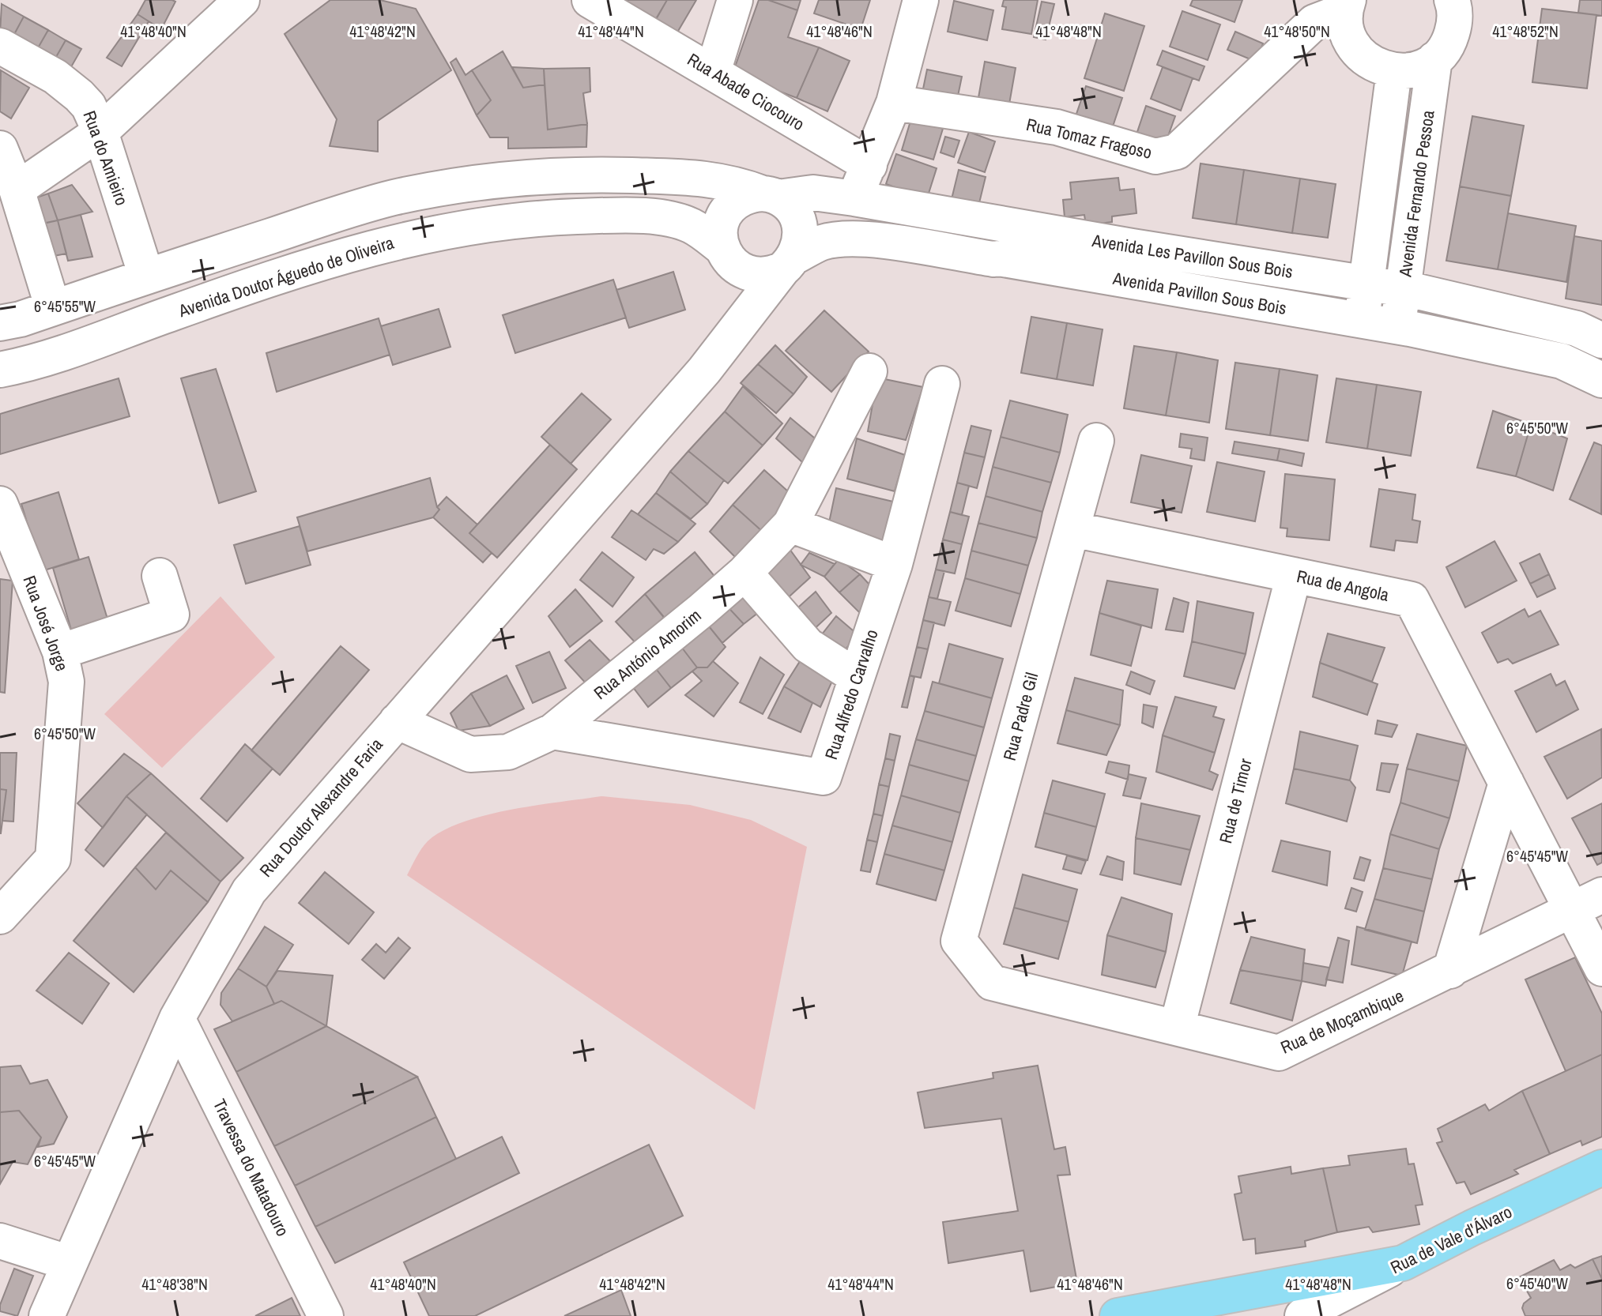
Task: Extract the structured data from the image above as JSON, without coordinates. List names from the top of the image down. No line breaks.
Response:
{"streets":{"main road":["Rua de Vale d'Álvaro"],"street":["Rua Abade Ciocouro","Rua Tomaz Fragoso","Rua do Amieiro","Avenida Fernando Pessoa","Avenida Les Pavillon Sous Bois","Avenida Doutor Águedo de Oliveira","Avenida Pavillon Sous Bois","Rua de Angola","Rua José Jorge","Rua António Amorim","Rua Alfredo Carvalho","Rua Padre Gil","Rua de Timor","Rua Doutor Alexandre Faria","Rua de Moçambique","Travessa do Matadouro"]},"crossings":[["Avenida Fernando Pessoa","Avenida Les Pavillon Sous Bois"],["Avenida Fernando Pessoa","Avenida Pavillon Sous Bois"],["Avenida Les Pavillon Sous Bois","Avenida Doutor Águedo de Oliveira"],["Avenida Les Pavillon Sous Bois","Avenida Pavillon Sous Bois"],["Avenida Doutor Águedo de Oliveira","Avenida Pavillon Sous Bois"],["Rua de Angola","Rua Padre Gil"],["Rua de Angola","Rua de Timor"],["Rua de Angola","Rua de Moçambique"],["Rua António Amorim","Rua Alfredo Carvalho"],["Rua António Amorim","Rua Doutor Alexandre Faria"],["Rua Padre Gil","Rua de Moçambique"],["Rua de Timor","Rua de Moçambique"],["Rua Doutor Alexandre Faria","Travessa do Matadouro"]],"coordinates":["41°48'40\"N","41°48'42\"N","41°48'44\"N","41°48'46\"N","41°48'48\"N","41°48'50\"N","41°48'52\"N","6°45'55\"W","6°45'50\"W","6°45'45\"W","6°45'40\"W","41°48'38\"N"]}
